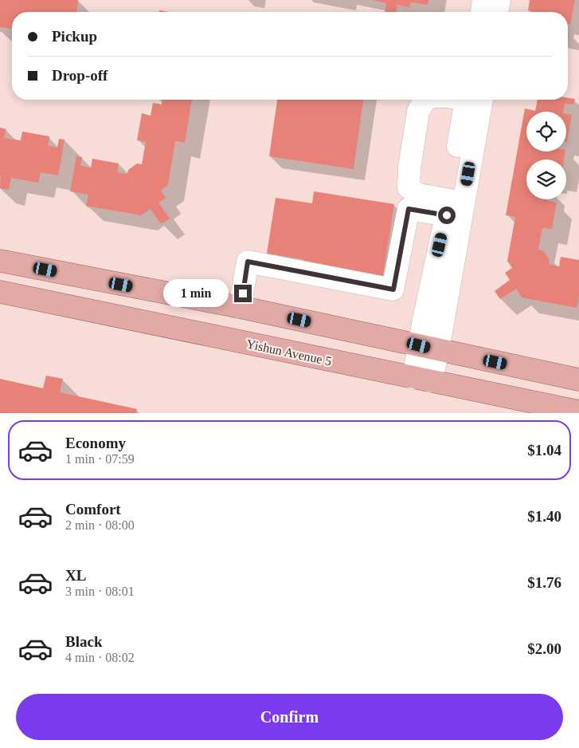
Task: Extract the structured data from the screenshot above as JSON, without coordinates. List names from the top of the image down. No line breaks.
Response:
{"streets":{"main road":["Yishun Avenue 5"]},"page":{"banner":["Pickup","Drop-off"],"bubble":"1 min","list":[{"name":"Economy","note":"1 min · 07:59","value":"$1.04"},{"name":"Comfort","note":"2 min · 08:00","value":"$1.40"},{"name":"XL","note":"3 min · 08:01","value":"$1.76"},{"name":"Black","note":"4 min · 08:02","value":"$2.00"}],"buttons":"Confirm"}}
